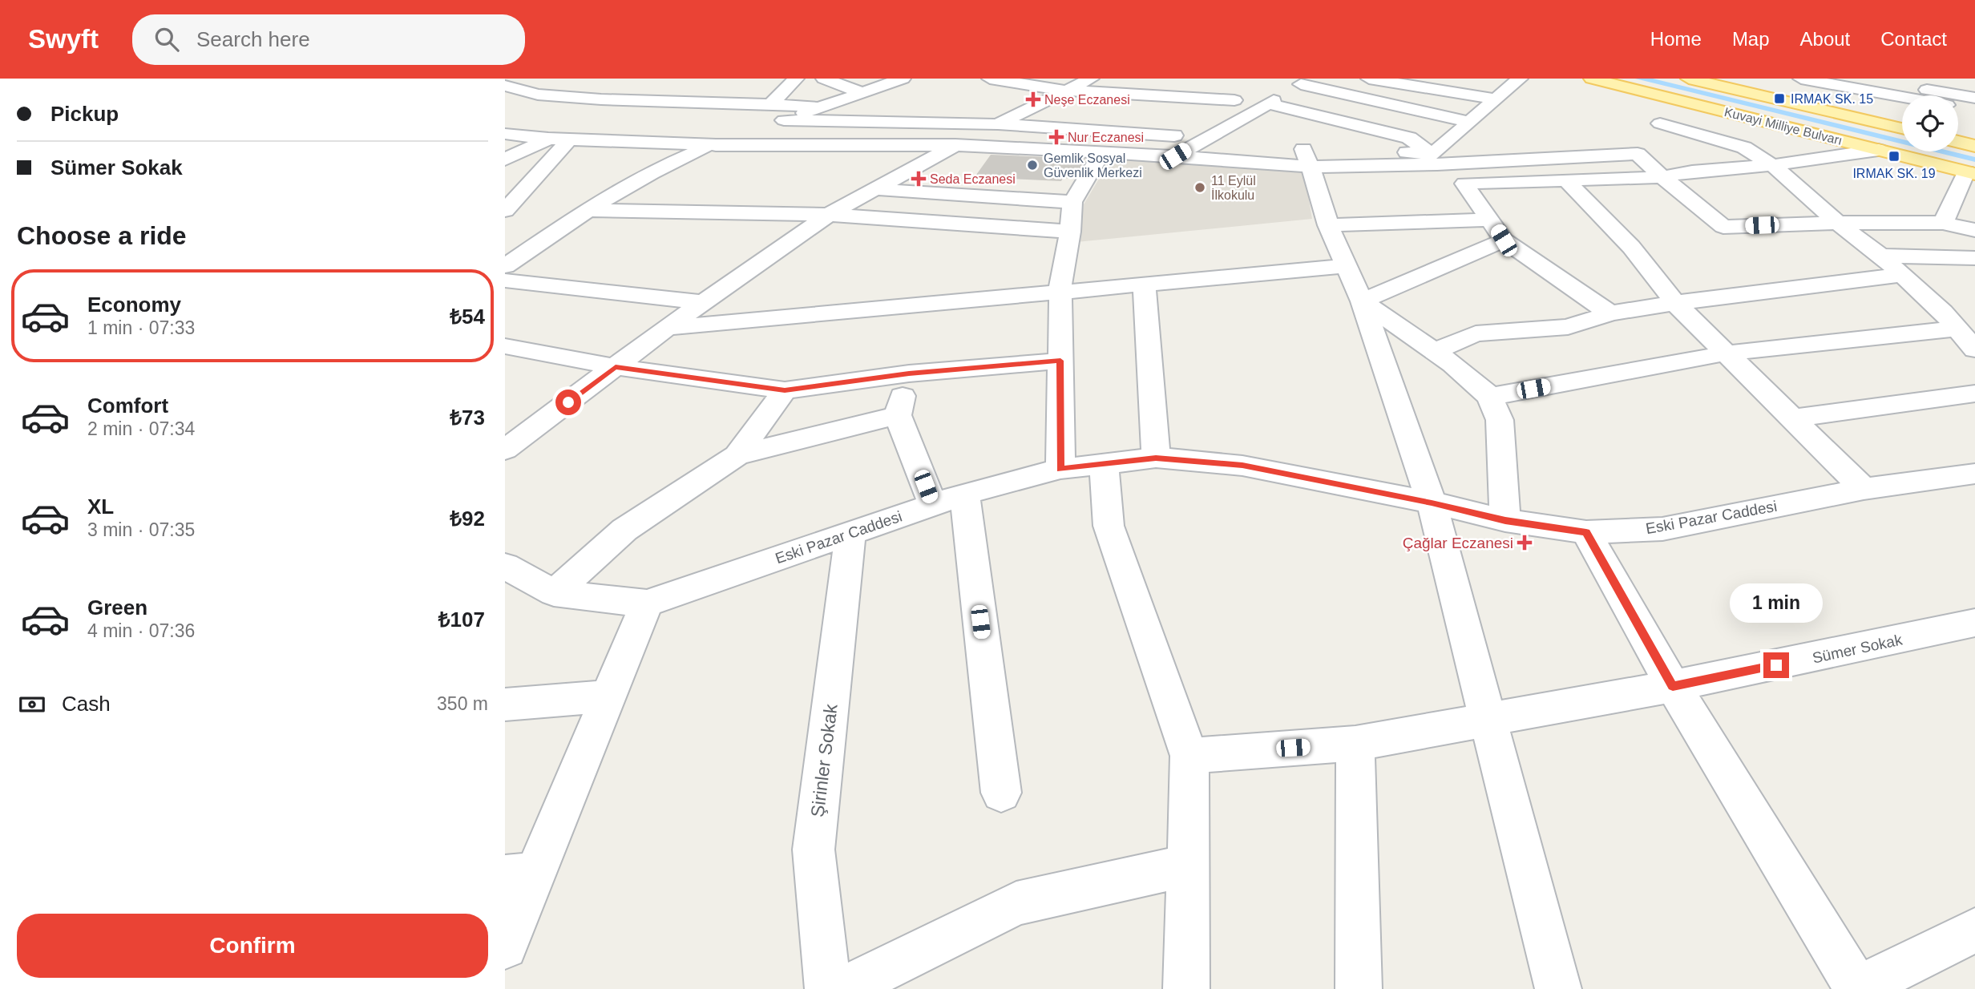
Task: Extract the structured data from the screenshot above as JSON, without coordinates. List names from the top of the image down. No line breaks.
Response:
{"streets":{"main road":["Kuvayi Milliye Bulvarı"],"street":["Eski Pazar Caddesi","Sümer Sokak","Şirinler Sokak"]},"crossings":[["Eski Pazar Caddesi","Şirinler Sokak"]],"places":{"transit":["IRMAK SK. 15","IRMAK SK. 19"],"health":["Neşe Eczanesi","Nur Eczanesi","Seda Eczanesi","Çağlar Eczanesi"],"other":["Gemlik Sosyal Güvenlik Merkezi","11 Eylül İlkokulu"]},"page":{"header":"Swyft","search":"Search here","nav":["Home","Map","About","Contact"],"banner":["Pickup","Sümer Sokak"],"heading":"Choose a ride","list":[{"name":"Economy","note":"1 min · 07:33","value":"₺54"},{"name":"Comfort","note":"2 min · 07:34","value":"₺73"},{"name":"XL","note":"3 min · 07:35","value":"₺92"},{"name":"Green","note":"4 min · 07:36","value":"₺107"}],"bubble":"1 min","pay":["Cash","350 m"],"buttons":"Confirm"}}
